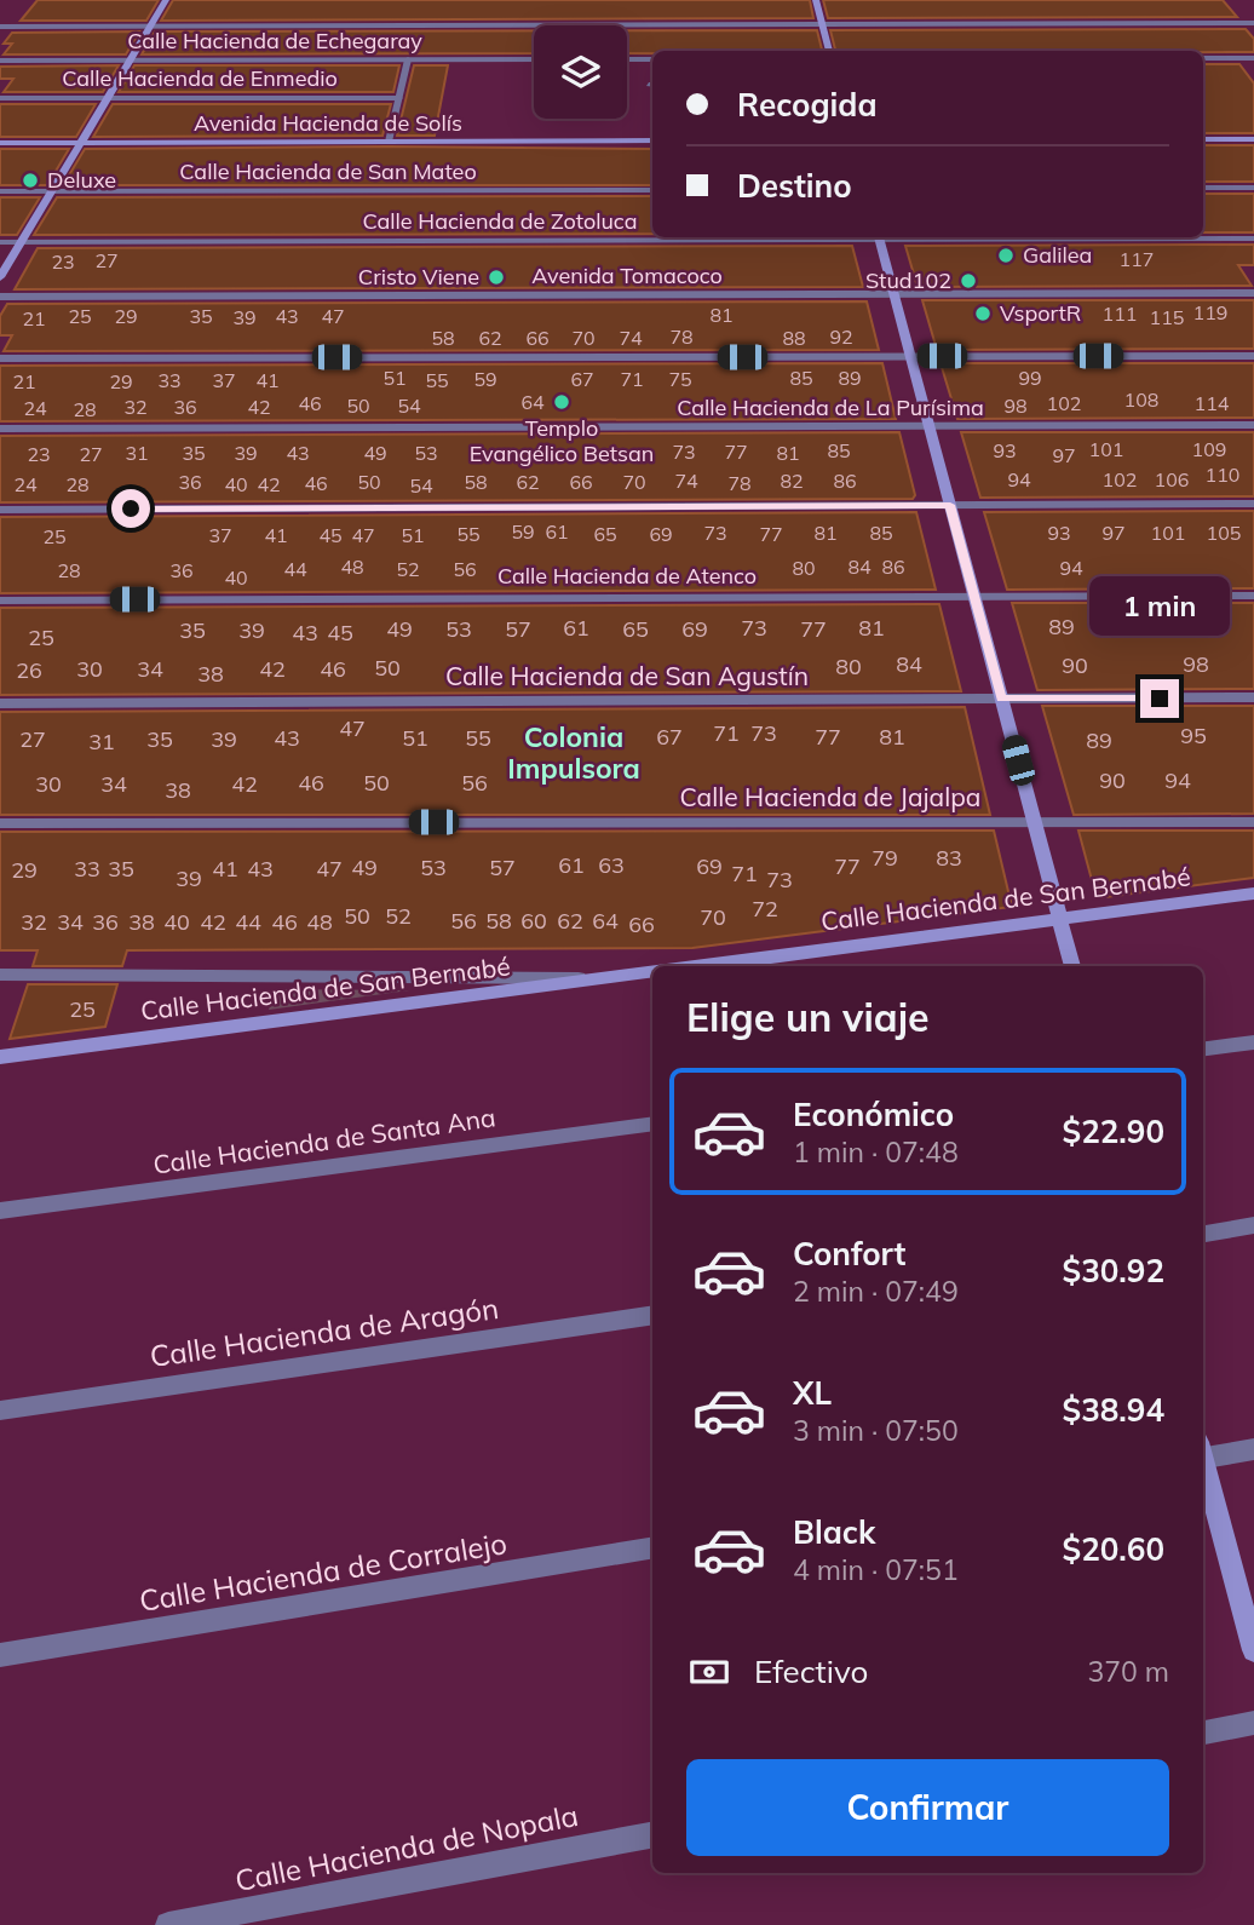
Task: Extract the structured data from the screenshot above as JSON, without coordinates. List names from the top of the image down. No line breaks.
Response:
{"streets":{"street":["Calle Hacienda de Echegaray","Calle Hacienda de Enmedio","Avenida Hacienda de Solís","Calle Hacienda de San Mateo","Calle Hacienda de Zotoluca","Avenida Tomacoco","Calle Hacienda de La Purísima","Calle Hacienda de Atenco","Calle Hacienda de San Agustín","Calle Hacienda de Jajalpa","Calle Hacienda de San Bernabé","Calle Hacienda de Santa Ana","Calle Hacienda de Aragón","Calle Hacienda de Corralejo","Calle Hacienda de Nopala"]},"districts":["Colonia Impulsora"],"places":["Deluxe","Galilea","Cristo Viene","Stud102","VsportR","Templo Evangélico Betsan"],"house_numbers":["117","27","23","119","111","81","25","29","35","43","47","39","115","21","78","92","58","62","66","70","74","88","51","85","89","99","59","67","71","75","33","37","41","55","21","29","108","64","46","102","114","50","54","98","32","36","42","24","28","101","109","85","93","73","77","31","35","39","43","49","53","81","23","27","97","110","94","102","106","74","82","86","36","50","58","62","66","70","46","78","24","28","40","42","54","59","61","73","81","85","93","97","101","105","55","65","69","77","37","41","45","47","51","25","48","84","86","80","94","44","52","56","28","36","40","89","61","73","81","49","53","57","65","69","77","35","39","43","45","25","84","98","90","80","50","30","34","42","46","26","38","47","71","73","95","67","77","81","43","51","55","27","35","39","89","31","90","94","46","50","56","30","34","42","38","79","83","61","63","69","77","49","53","57","33","35","41","43","47","29","71","39","73","72","50","52","70","56","58","60","62","64","32","34","36","38","40","42","44","46","48","66","25"],"page":{"banner":["Recogida","Destino"],"bubble":"1 min","heading":"Elige un viaje","list":[{"name":"Económico","note":"1 min · 07:48","value":"$22.90"},{"name":"Confort","note":"2 min · 07:49","value":"$30.92"},{"name":"XL","note":"3 min · 07:50","value":"$38.94"},{"name":"Black","note":"4 min · 07:51","value":"$20.60"}],"pay":["Efectivo","370 m"],"buttons":"Confirmar"}}
